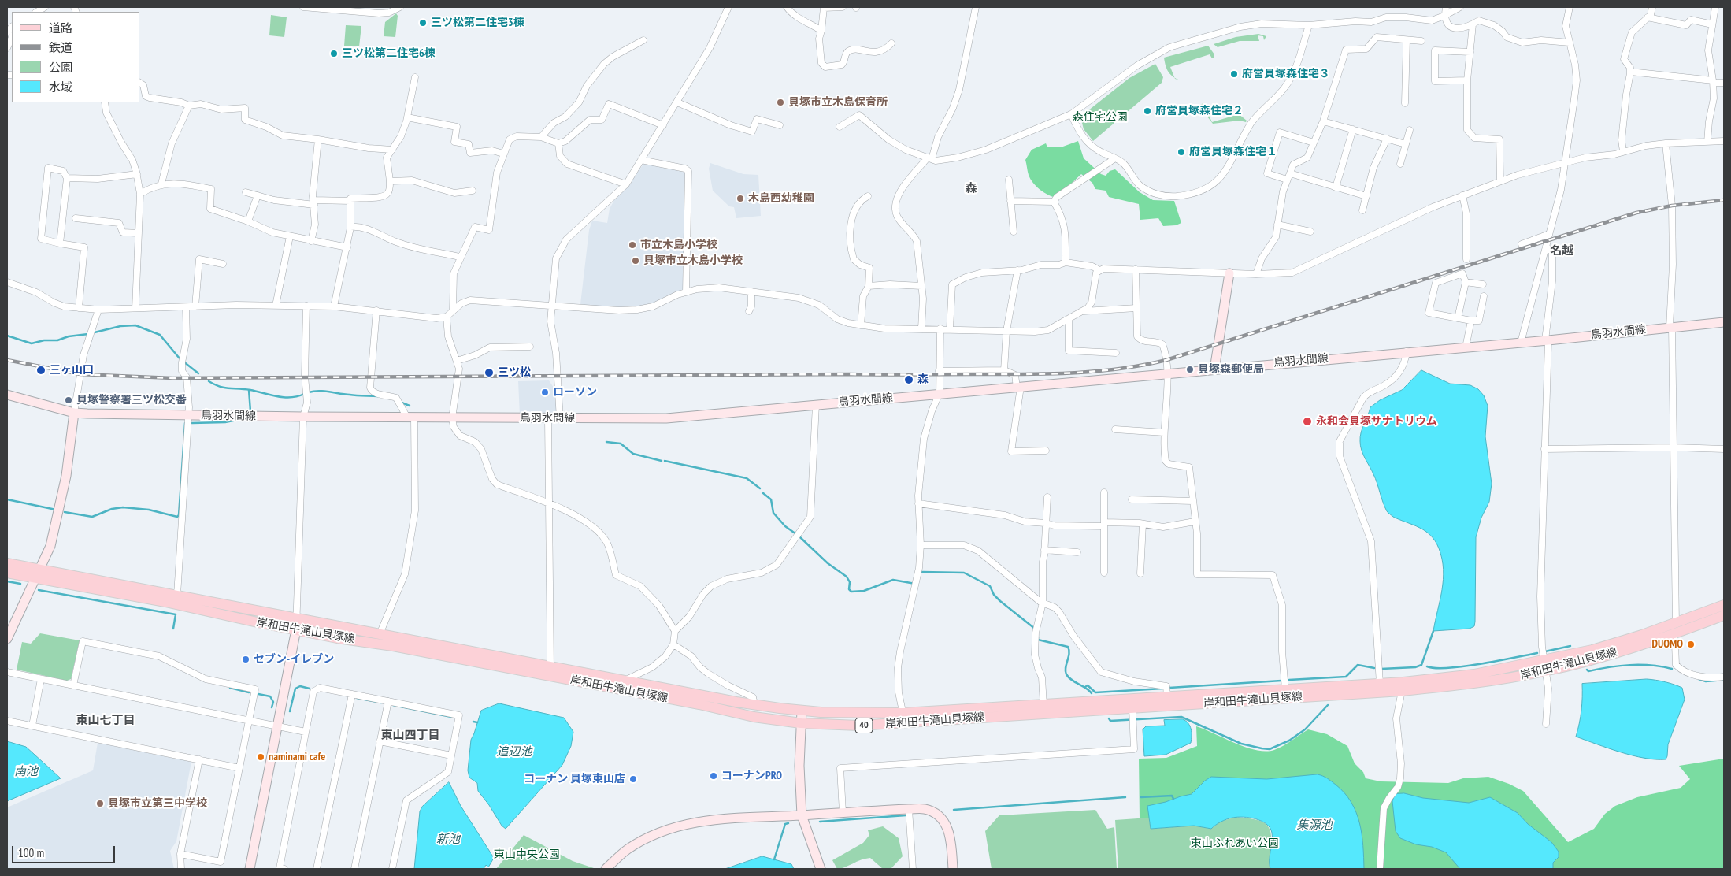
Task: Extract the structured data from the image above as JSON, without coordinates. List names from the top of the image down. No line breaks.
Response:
{"streets":{"main road":["岸和田牛滝山貝塚線","40"],"street":["鳥羽水間線"]},"districts":["森","名越","東山七丁目","東山四丁目"],"water":["追辺池","南池","集源池","新池"],"parks":["森住宅公園","東山ふれあい公園","東山中央公園"],"places":["三ツ松第二住宅3棟","三ツ松第二住宅6棟","府営貝塚森住宅３","貝塚市立木島保育所","府営貝塚森住宅２","府営貝塚森住宅１","木島西幼稚園","市立木島小学校","貝塚市立木島小学校","貝塚森郵便局","三ヶ山口","三ツ松","森","ローソン","貝塚警察署三ツ松交番","永和会貝塚サナトリウム","DUOMO","セブン-イレブン","naminami cafe","コーナンPRO","コーナン 貝塚東山店","貝塚市立第三中学校"],"legend":["道路","鉄道","公園","水域"],"scale_bar":"100 m"}
